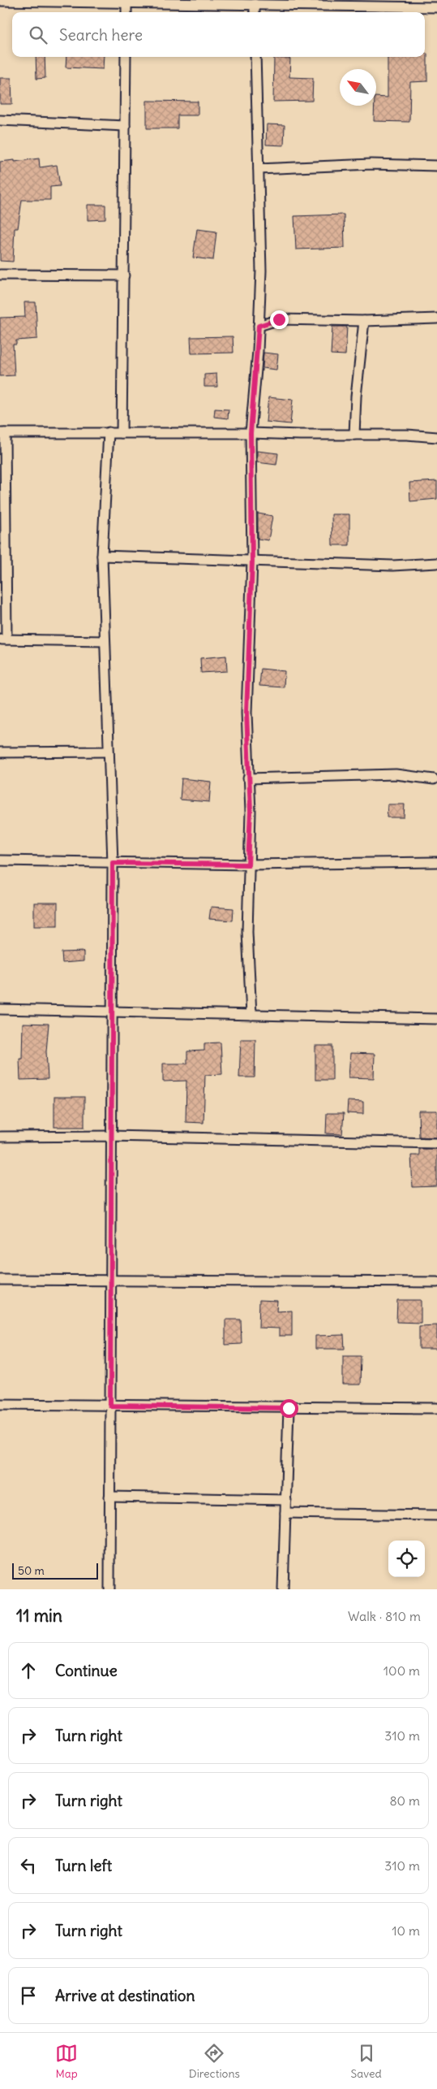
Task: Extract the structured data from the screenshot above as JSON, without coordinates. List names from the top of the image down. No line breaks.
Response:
{"scale_bar":"50 m","north":"top left","page":{"search":"Search here","scale":"50 m","heading":["11 min","Walk · 810 m"],"list":[["Continue","100 m"],["Turn right","310 m"],["Turn right","80 m"],["Turn left","310 m"],["Turn right","10 m"],"Arrive at destination"],"nav":["Map","Directions","Saved"]}}
